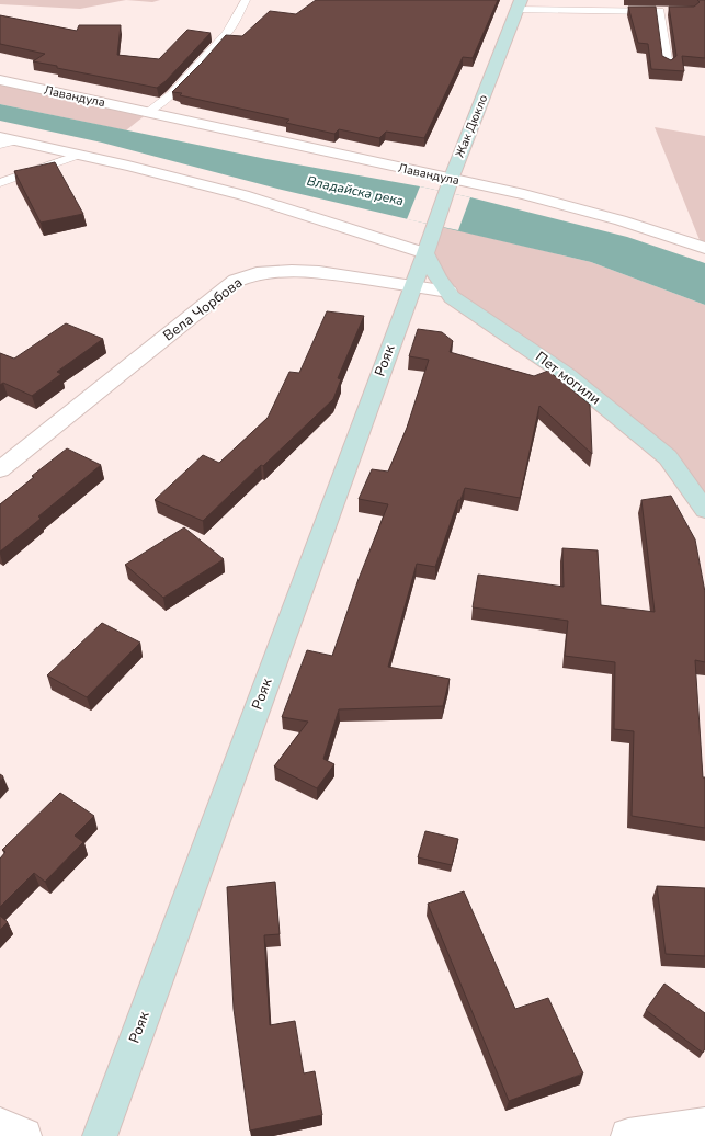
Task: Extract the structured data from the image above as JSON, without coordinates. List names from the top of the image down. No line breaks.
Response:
{"streets":{"street":["Лавандула","Жак Дюкло","Вела Чорбова","Рояк","Пет могили"]},"crossings":[["Лавандула","Жак Дюкло"],["Жак Дюкло","Рояк"],["Жак Дюкло","Пет могили"],["Вела Чорбова","Рояк"],["Вела Чорбова","Пет могили"],["Рояк","Пет могили"]],"water":["Владайска река"]}
